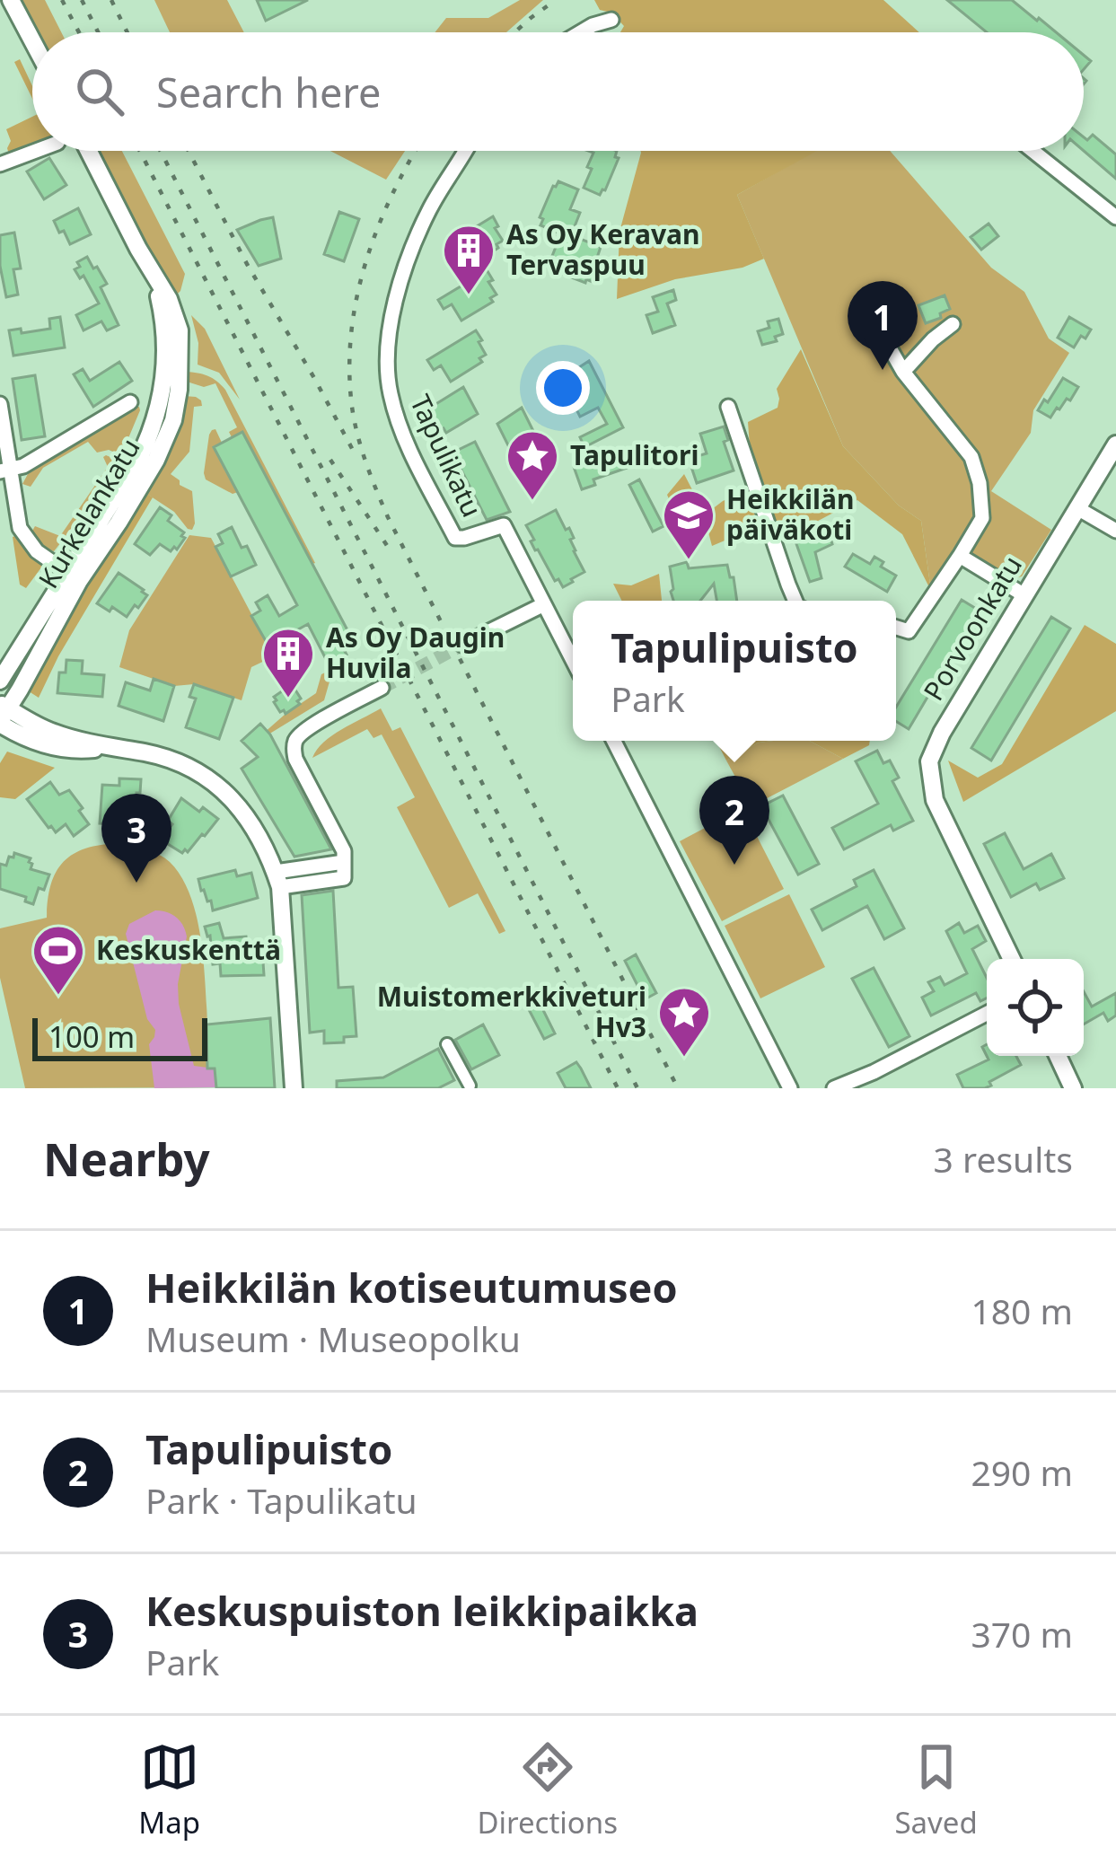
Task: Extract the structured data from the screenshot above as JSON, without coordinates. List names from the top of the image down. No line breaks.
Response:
{"streets":{"street":["Tapulikatu","Kurkelankatu","Porvoonkatu"]},"places":{"building":["As Oy Keravan Tervaspuu","As Oy Daugin Huvila"],"place":["Tapulitori","Muistomerkkiveturi Hv3"],"school or university":["Heikkilän päiväkoti"],"sports":["Keskuskenttä"]},"scale_bar":"100 m","page":{"search":"Search here","pins":["1","2","3"],"popup":["Tapulipuisto","Park"],"scale":"100 m","heading":["Nearby","3 results"],"list":[{"mark":"1","name":"Heikkilän kotiseutumuseo","note":"Museum · Museopolku","value":"180 m"},{"mark":"2","name":"Tapulipuisto","note":"Park · Tapulikatu","value":"290 m"},{"mark":"3","name":"Keskuspuiston leikkipaikka","note":"Park","value":"370 m"}],"nav":["Map","Directions","Saved"]}}
